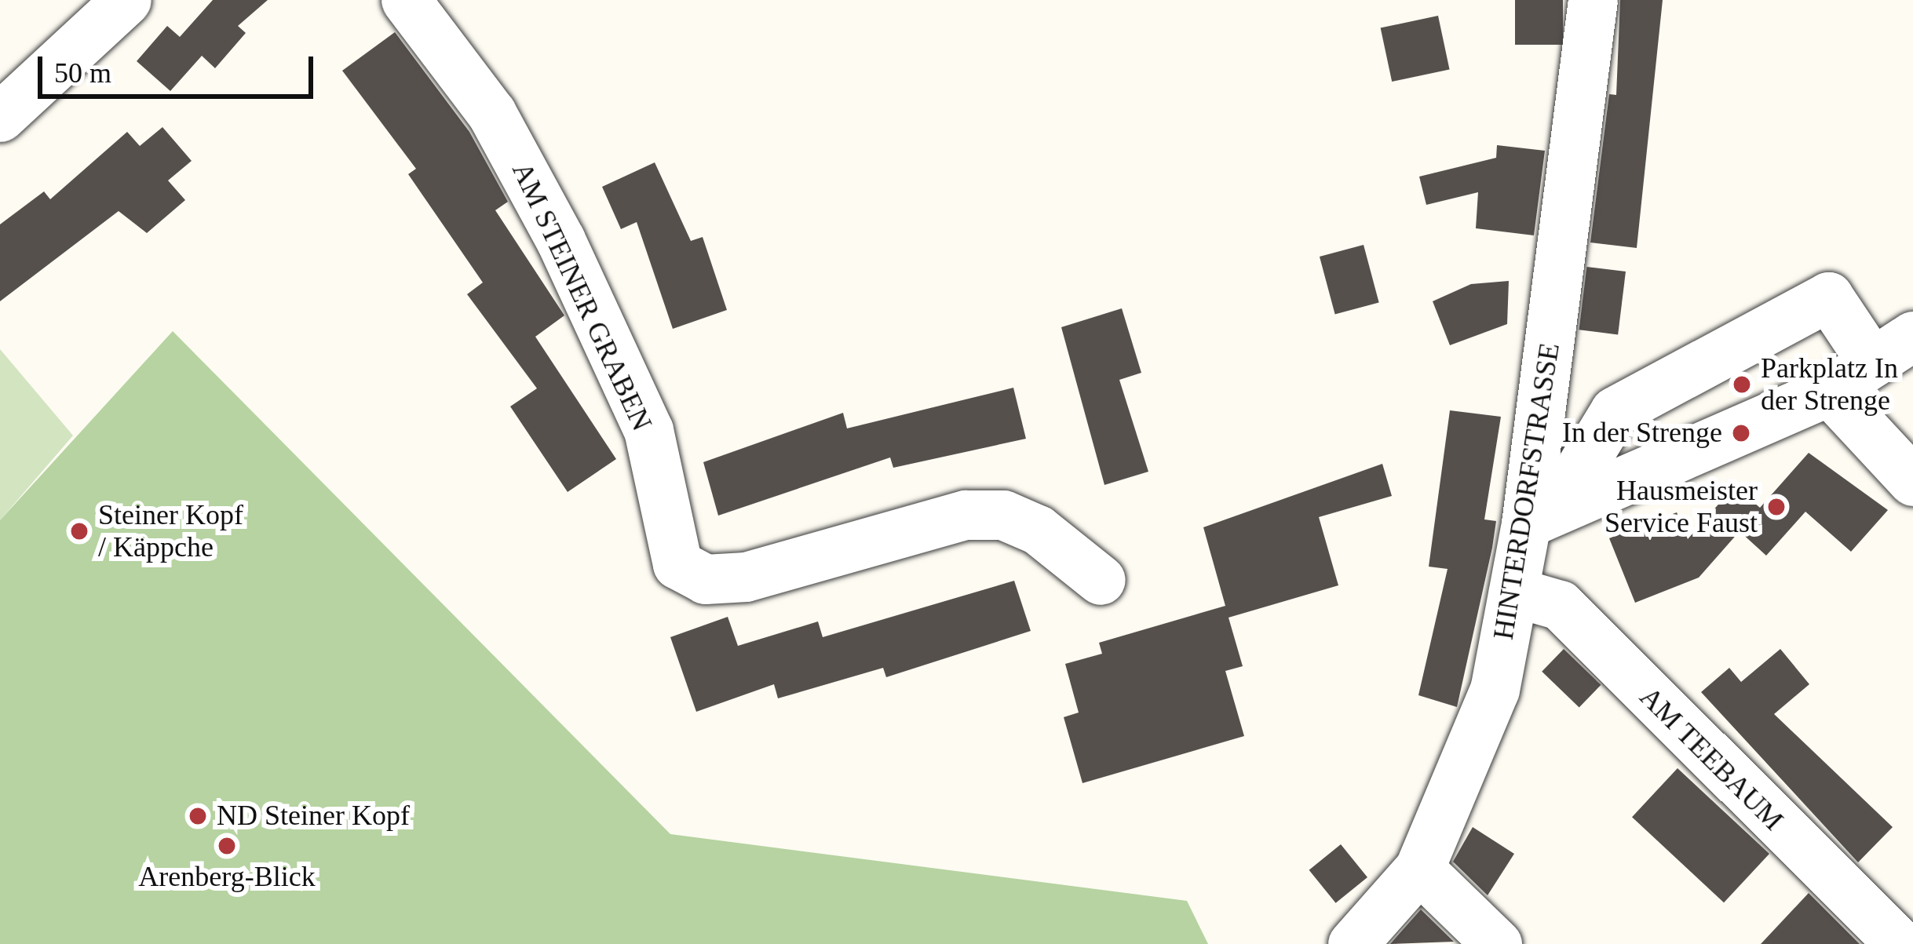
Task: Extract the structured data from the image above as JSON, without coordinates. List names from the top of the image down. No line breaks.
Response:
{"streets":{"street":["AM STEINER GRABEN","HINTERDORFSTRASSE","AM TEEBAUM"]},"crossings":[["HINTERDORFSTRASSE","AM TEEBAUM"]],"places":["Parkplatz In der Strenge","In der Strenge","Hausmeister Service Faust","Steiner Kopf / Käppche","ND Steiner Kopf","Arenberg-Blick"],"scale_bar":"50 m"}
